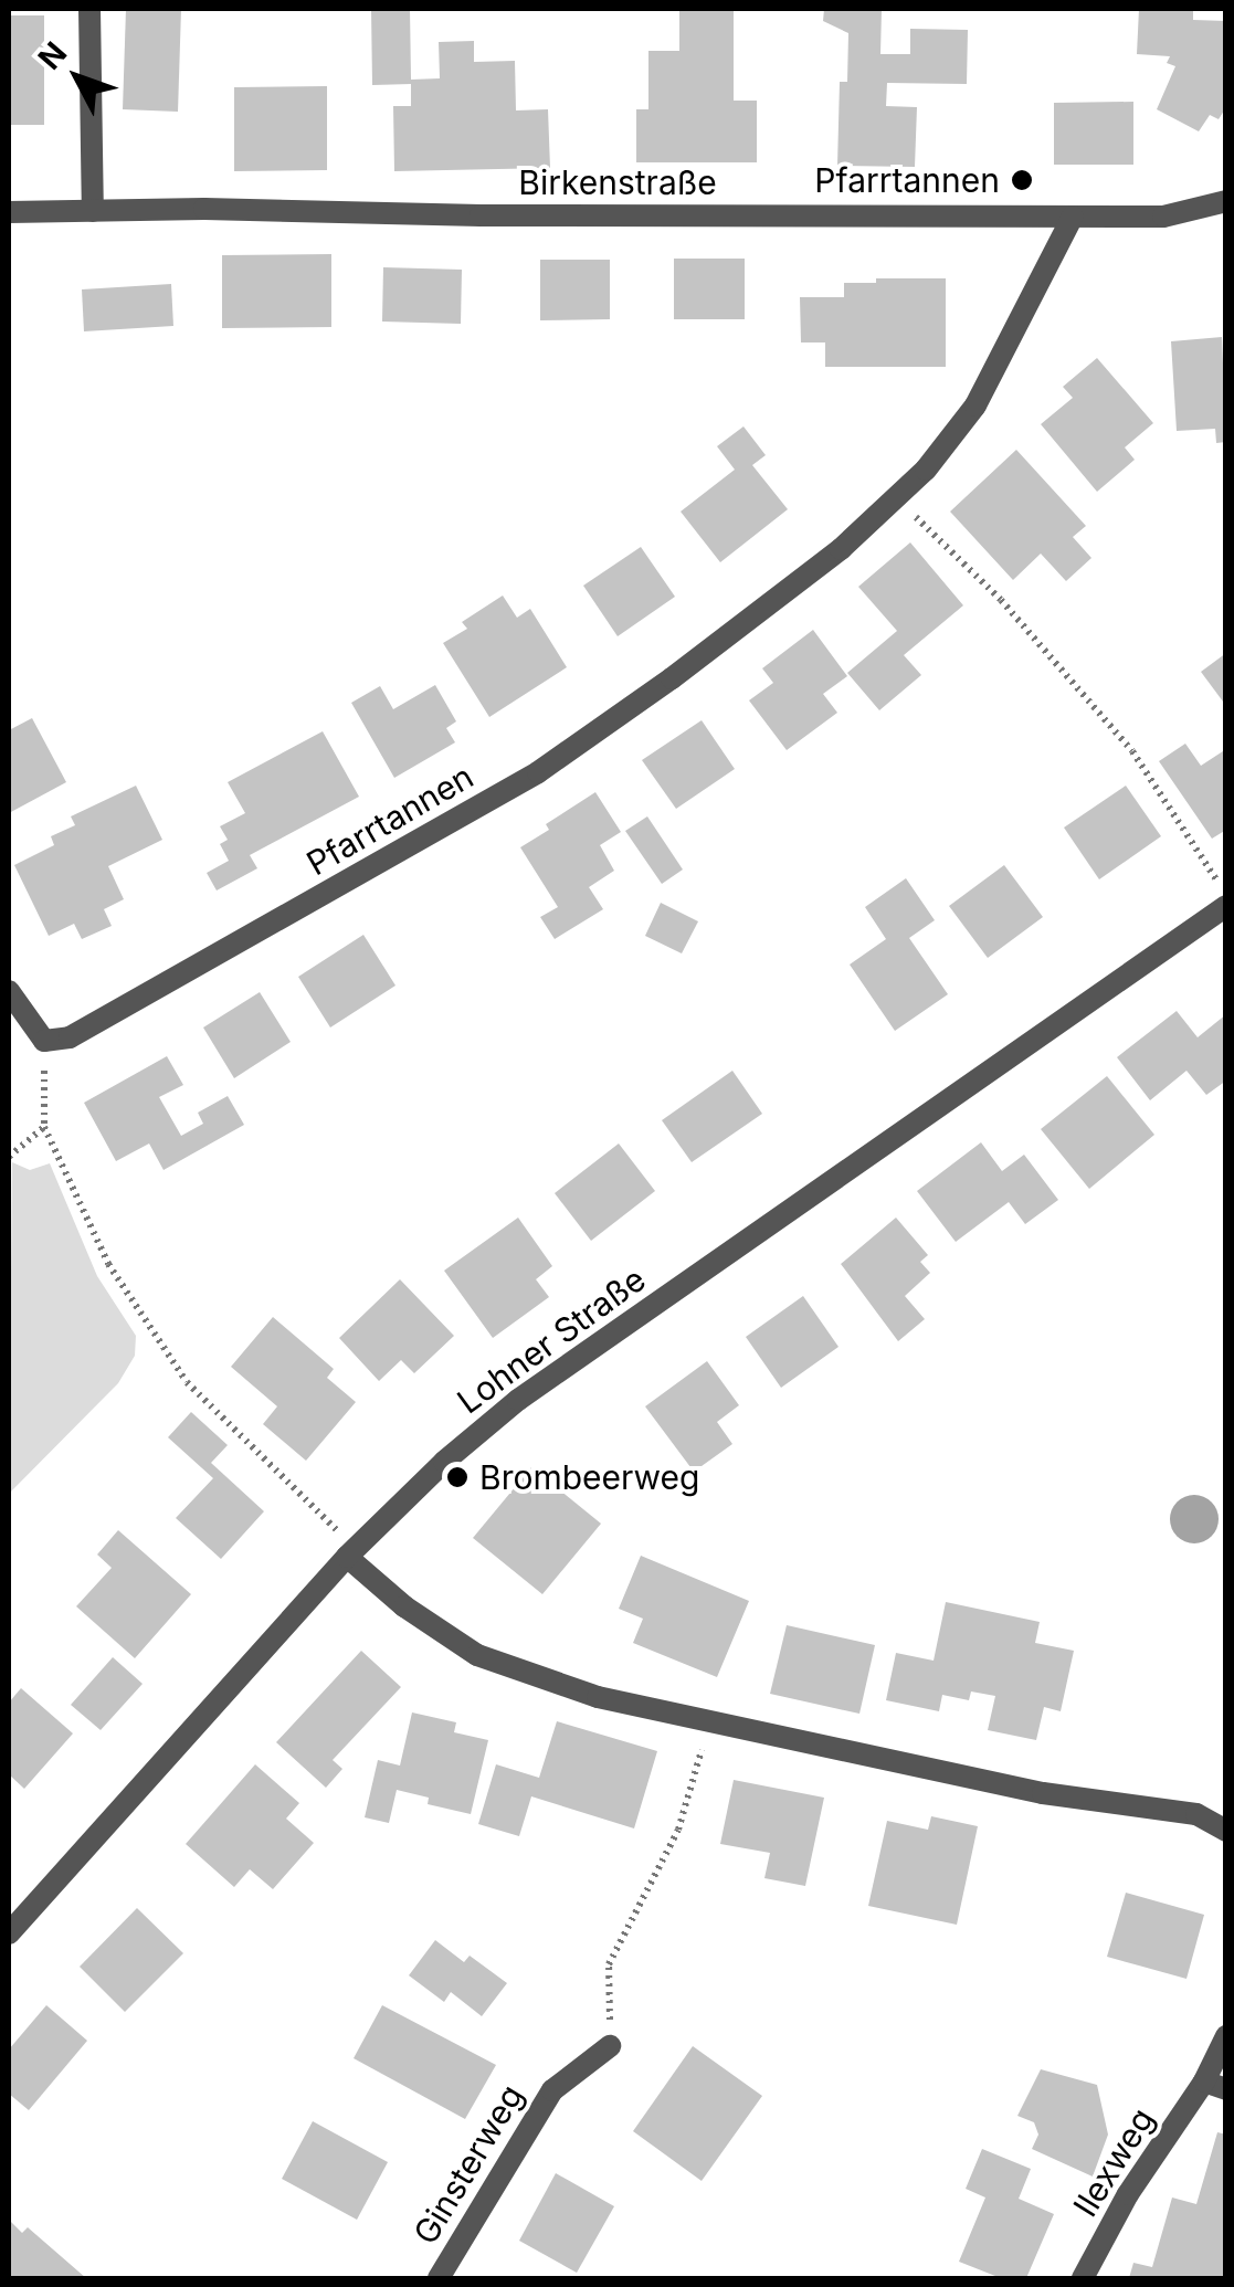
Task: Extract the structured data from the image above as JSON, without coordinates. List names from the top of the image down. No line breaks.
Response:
{"streets":{"street":["Birkenstraße","Pfarrtannen","Lohner Straße","Ilexweg","Ginsterweg"]},"crossings":[["Birkenstraße","Pfarrtannen"]],"places":["Pfarrtannen","Brombeerweg"],"north":"top left"}
